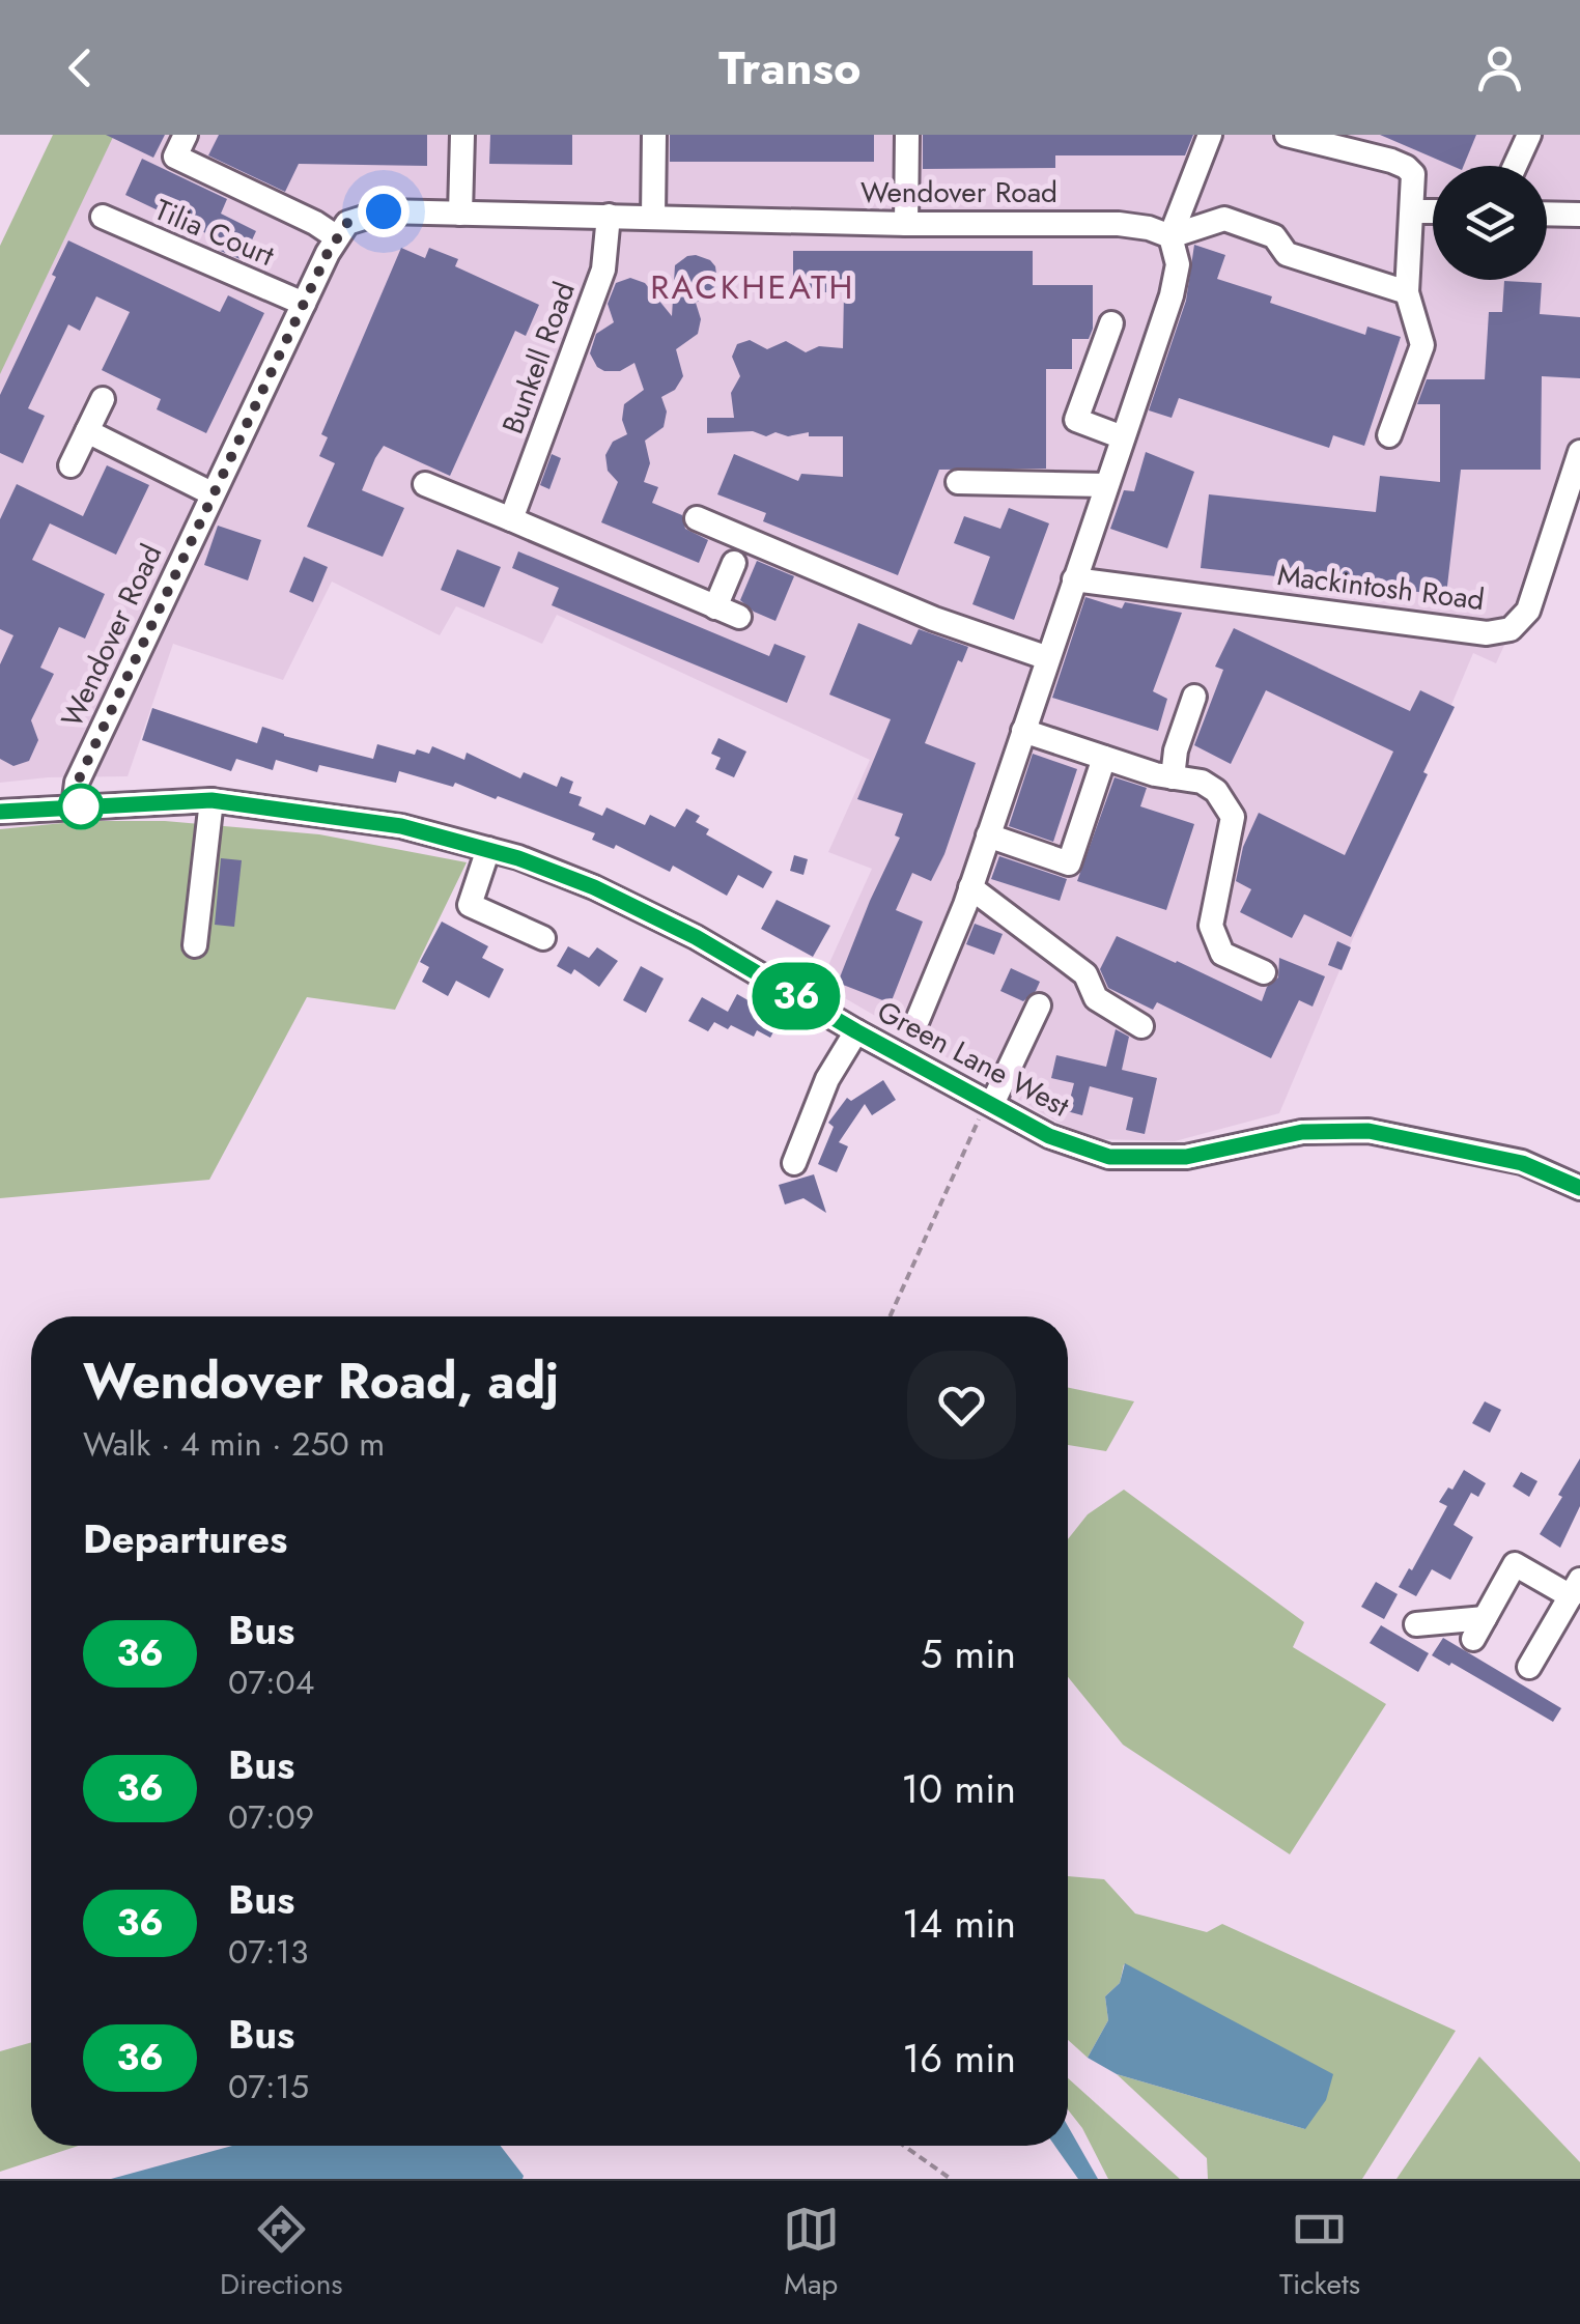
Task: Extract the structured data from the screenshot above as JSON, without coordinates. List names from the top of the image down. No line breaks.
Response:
{"streets":{"street":["Wendover Road","Tilia Court","Bunkell Road","Mackintosh Road","Green Lane West"]},"crossings":[["Wendover Road","Tilia Court"],["Wendover Road","Bunkell Road"],["Wendover Road","Green Lane West"]],"districts":["RACKHEATH"],"lines":["bus line 36"],"page":{"header":"Transo","on_map":"36","heading":[["Wendover Road, adj","Walk · 4 min · 250 m"],"Departures"],"list":[{"mark":"36","name":"Bus","note":"07:04","value":"5 min"},{"mark":"36","name":"Bus","note":"07:09","value":"10 min"},{"mark":"36","name":"Bus","note":"07:13","value":"14 min"},{"mark":"36","name":"Bus","note":"07:15","value":"16 min"}],"tabs":["Directions","Map","Tickets"]}}
